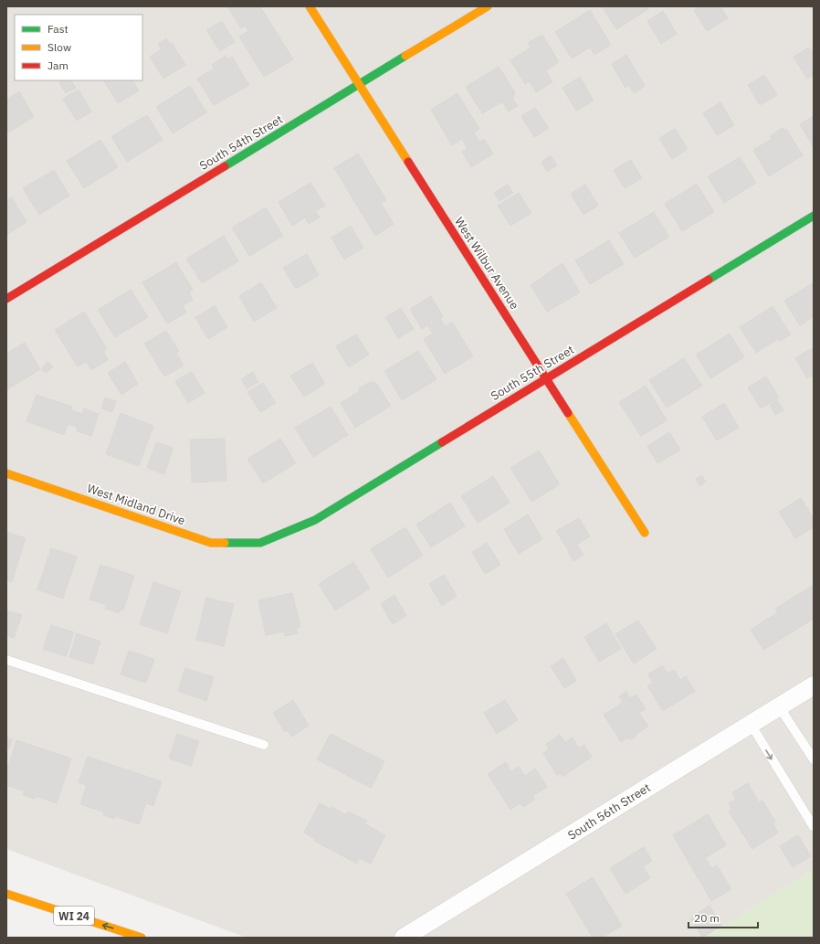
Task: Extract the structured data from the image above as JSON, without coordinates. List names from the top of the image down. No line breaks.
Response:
{"streets":{"street":["South 54th Street","West Wilbur Avenue","South 55th Street","West Midland Drive","South 56th Street","WI 24"]},"crossings":[["South 54th Street","West Wilbur Avenue"],["West Wilbur Avenue","South 55th Street"],["South 55th Street","West Midland Drive"]],"legend":["Fast","Slow","Jam"],"scale_bar":"20 m"}
